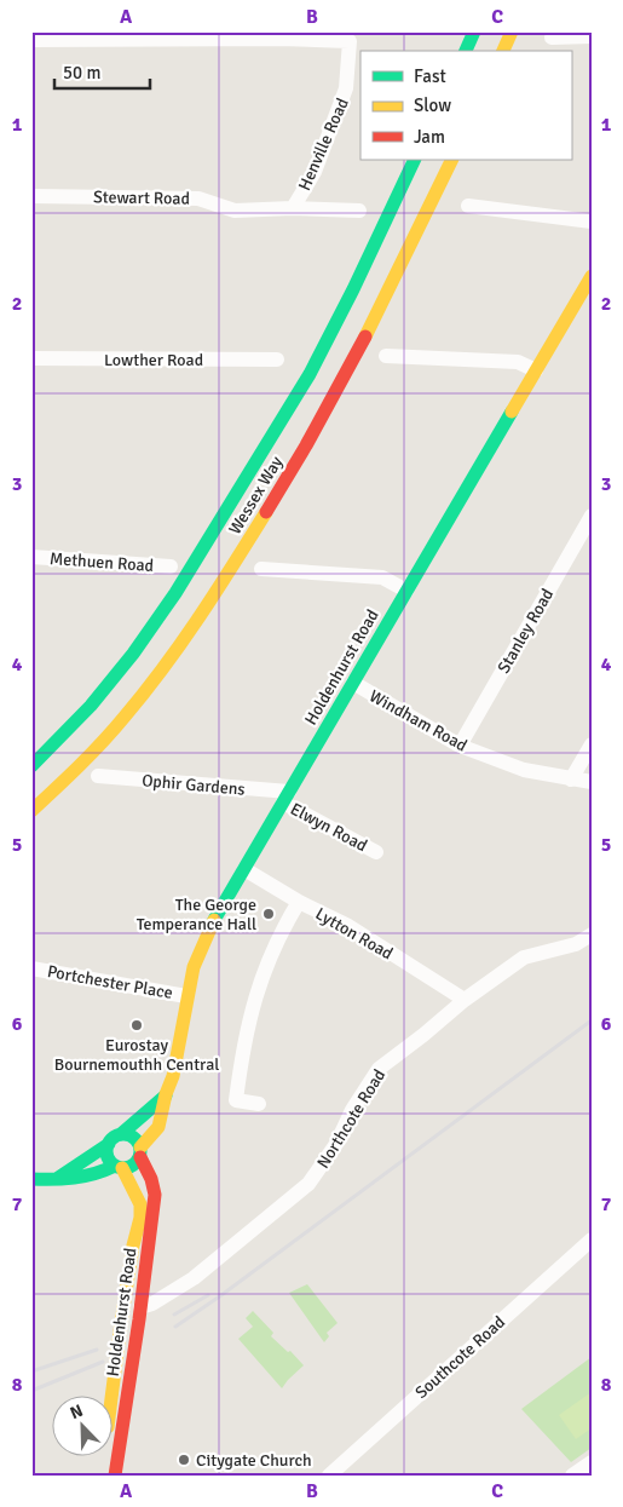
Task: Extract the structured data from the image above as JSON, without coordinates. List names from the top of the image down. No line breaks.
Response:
{"streets":{"main road":["Wessex Way","Holdenhurst Road"],"street":["Henville Road","Stewart Road","Lowther Road","Methuen Road","Stanley Road","Windham Road","Ophir Gardens","Elwyn Road","Lytton Road","Portchester Place","Northcote Road","Southcote Road"]},"crossings":[["Henville Road","Stewart Road"],["Stanley Road","Windham Road"],["Holdenhurst Road","Windham Road"],["Holdenhurst Road","Ophir Gardens"],["Holdenhurst Road","Elwyn Road"],["Holdenhurst Road","Lytton Road"],["Holdenhurst Road","Portchester Place"],["Holdenhurst Road","Northcote Road"],["Ophir Gardens","Elwyn Road"],["Lytton Road","Northcote Road"]],"places":["The George Temperance Hall","Eurostay Bournemouthh Central","Citygate Church"],"legend":["Fast","Slow","Jam"],"scale_bar":"50 m","north":"top left","grid":{"columns":["A","B","C"],"rows":["1","2","3","4","5","6","7","8"]}}
